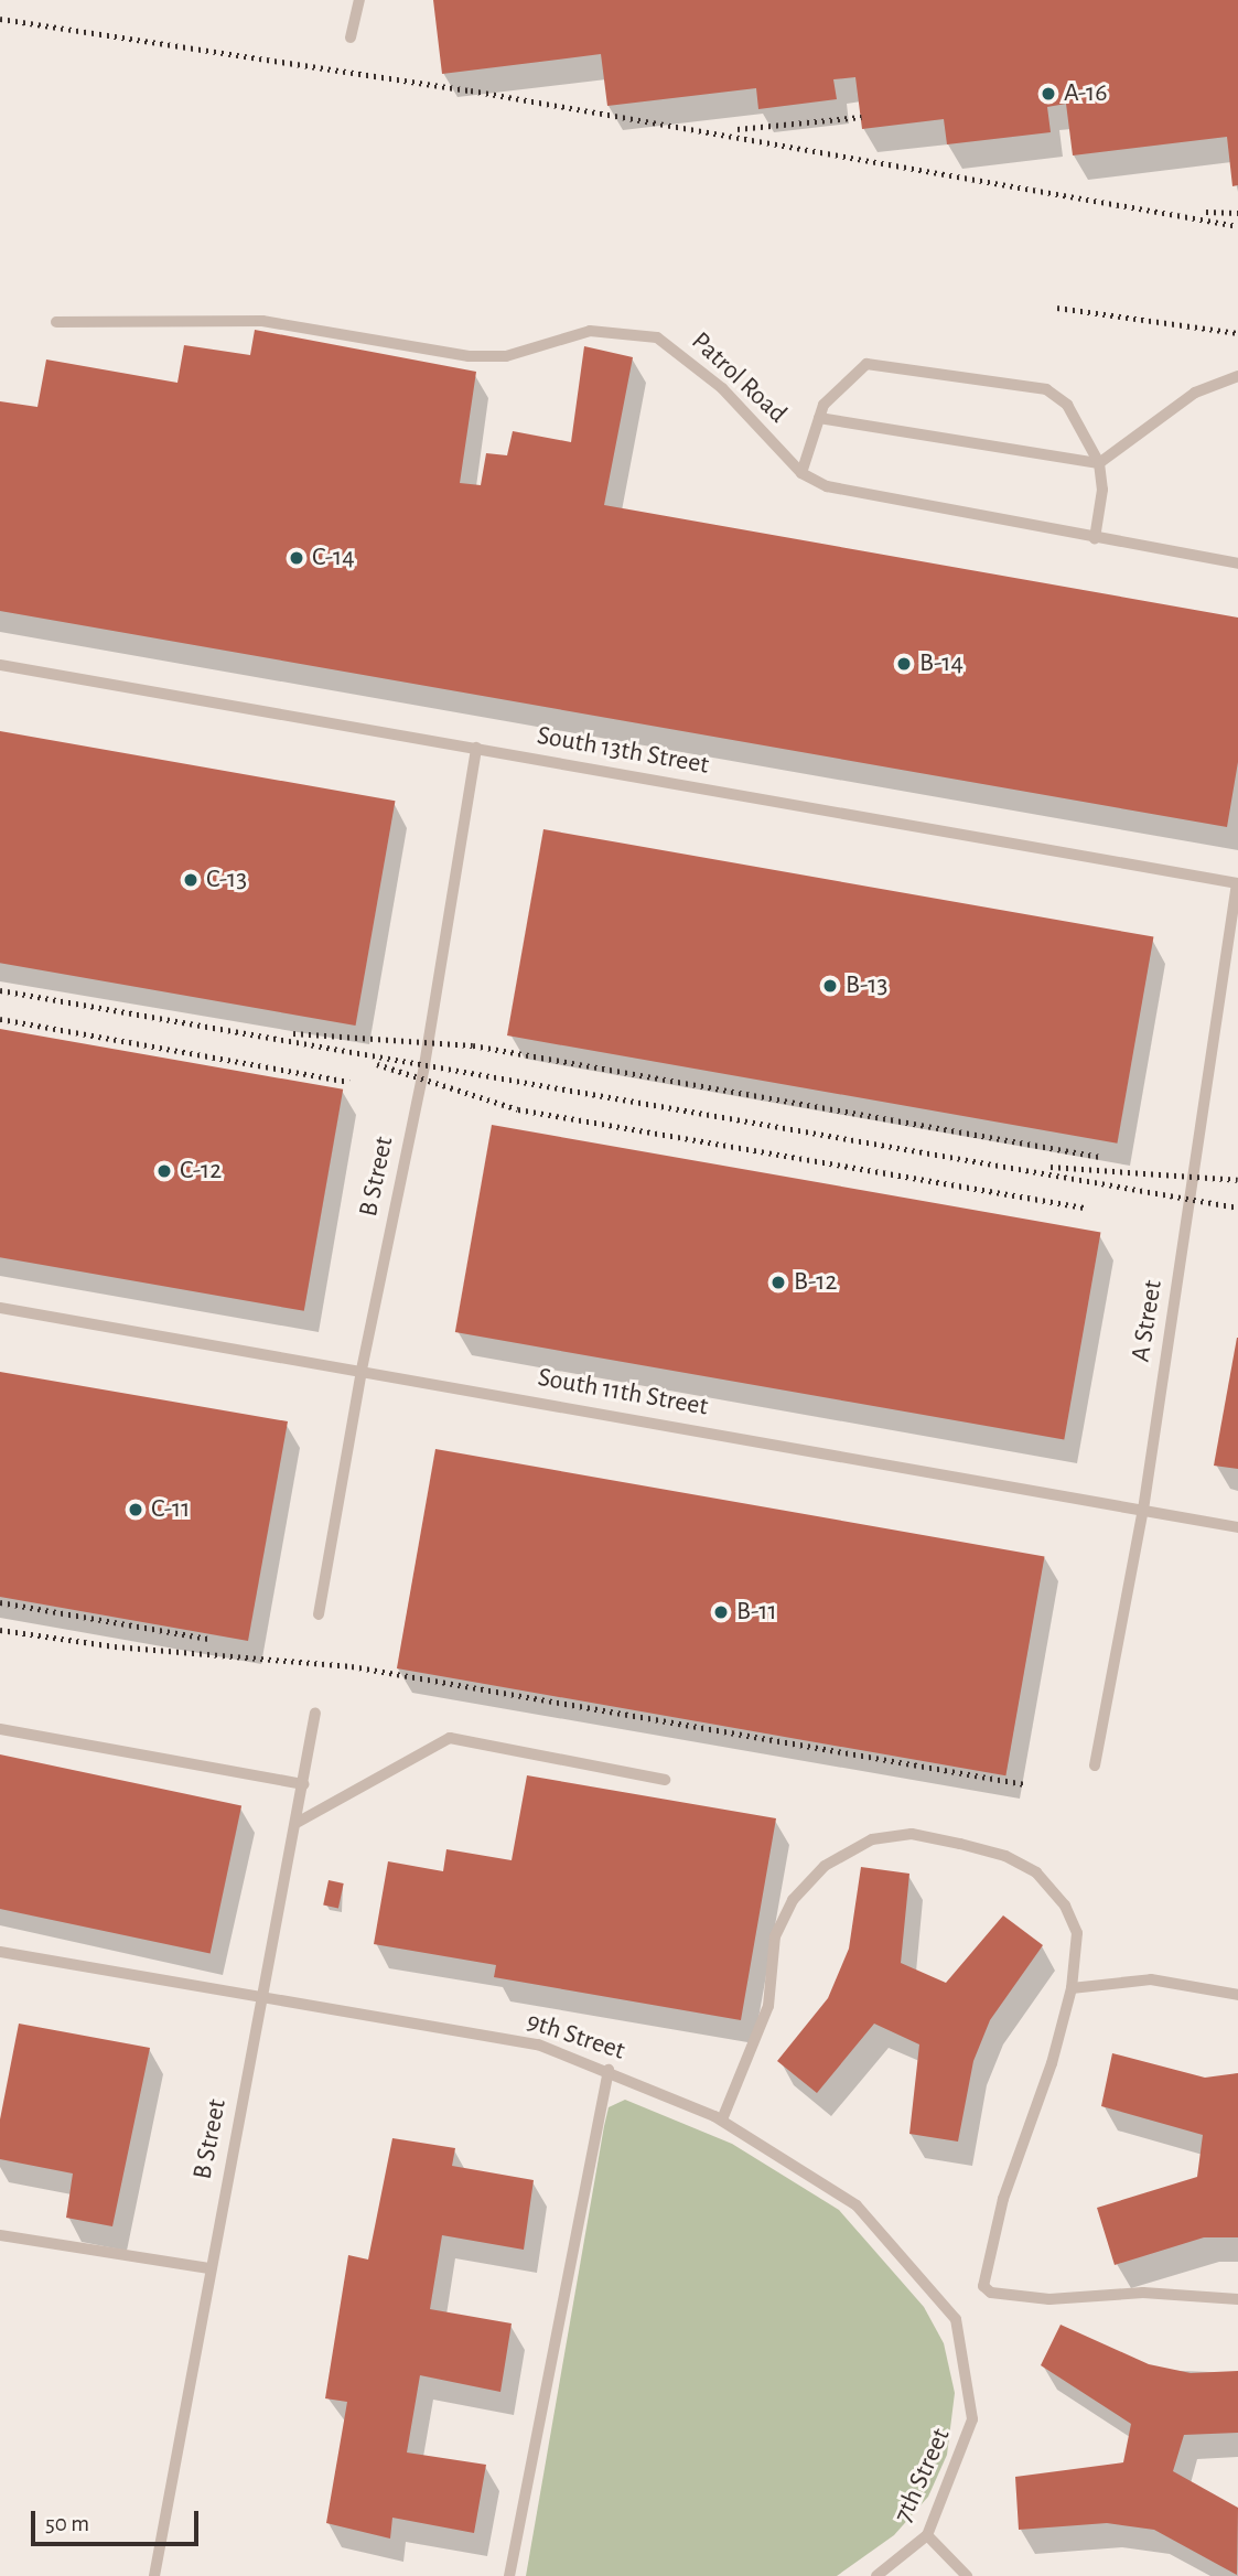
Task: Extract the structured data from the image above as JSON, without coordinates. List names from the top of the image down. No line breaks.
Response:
{"streets":{"lane":["Patrol Road","South 13th Street","B Street","A Street","South 11th Street","9th Street","7th Street"]},"crossings":[["South 13th Street","B Street"],["South 13th Street","A Street"],["B Street","South 11th Street"],["B Street","9th Street"],["A Street","South 11th Street"],["9th Street","7th Street"]],"places":["A-16","C-14","B-14","C-13","B-13","C-12","B-12","C-11","B-11"],"scale_bar":"50 m"}
